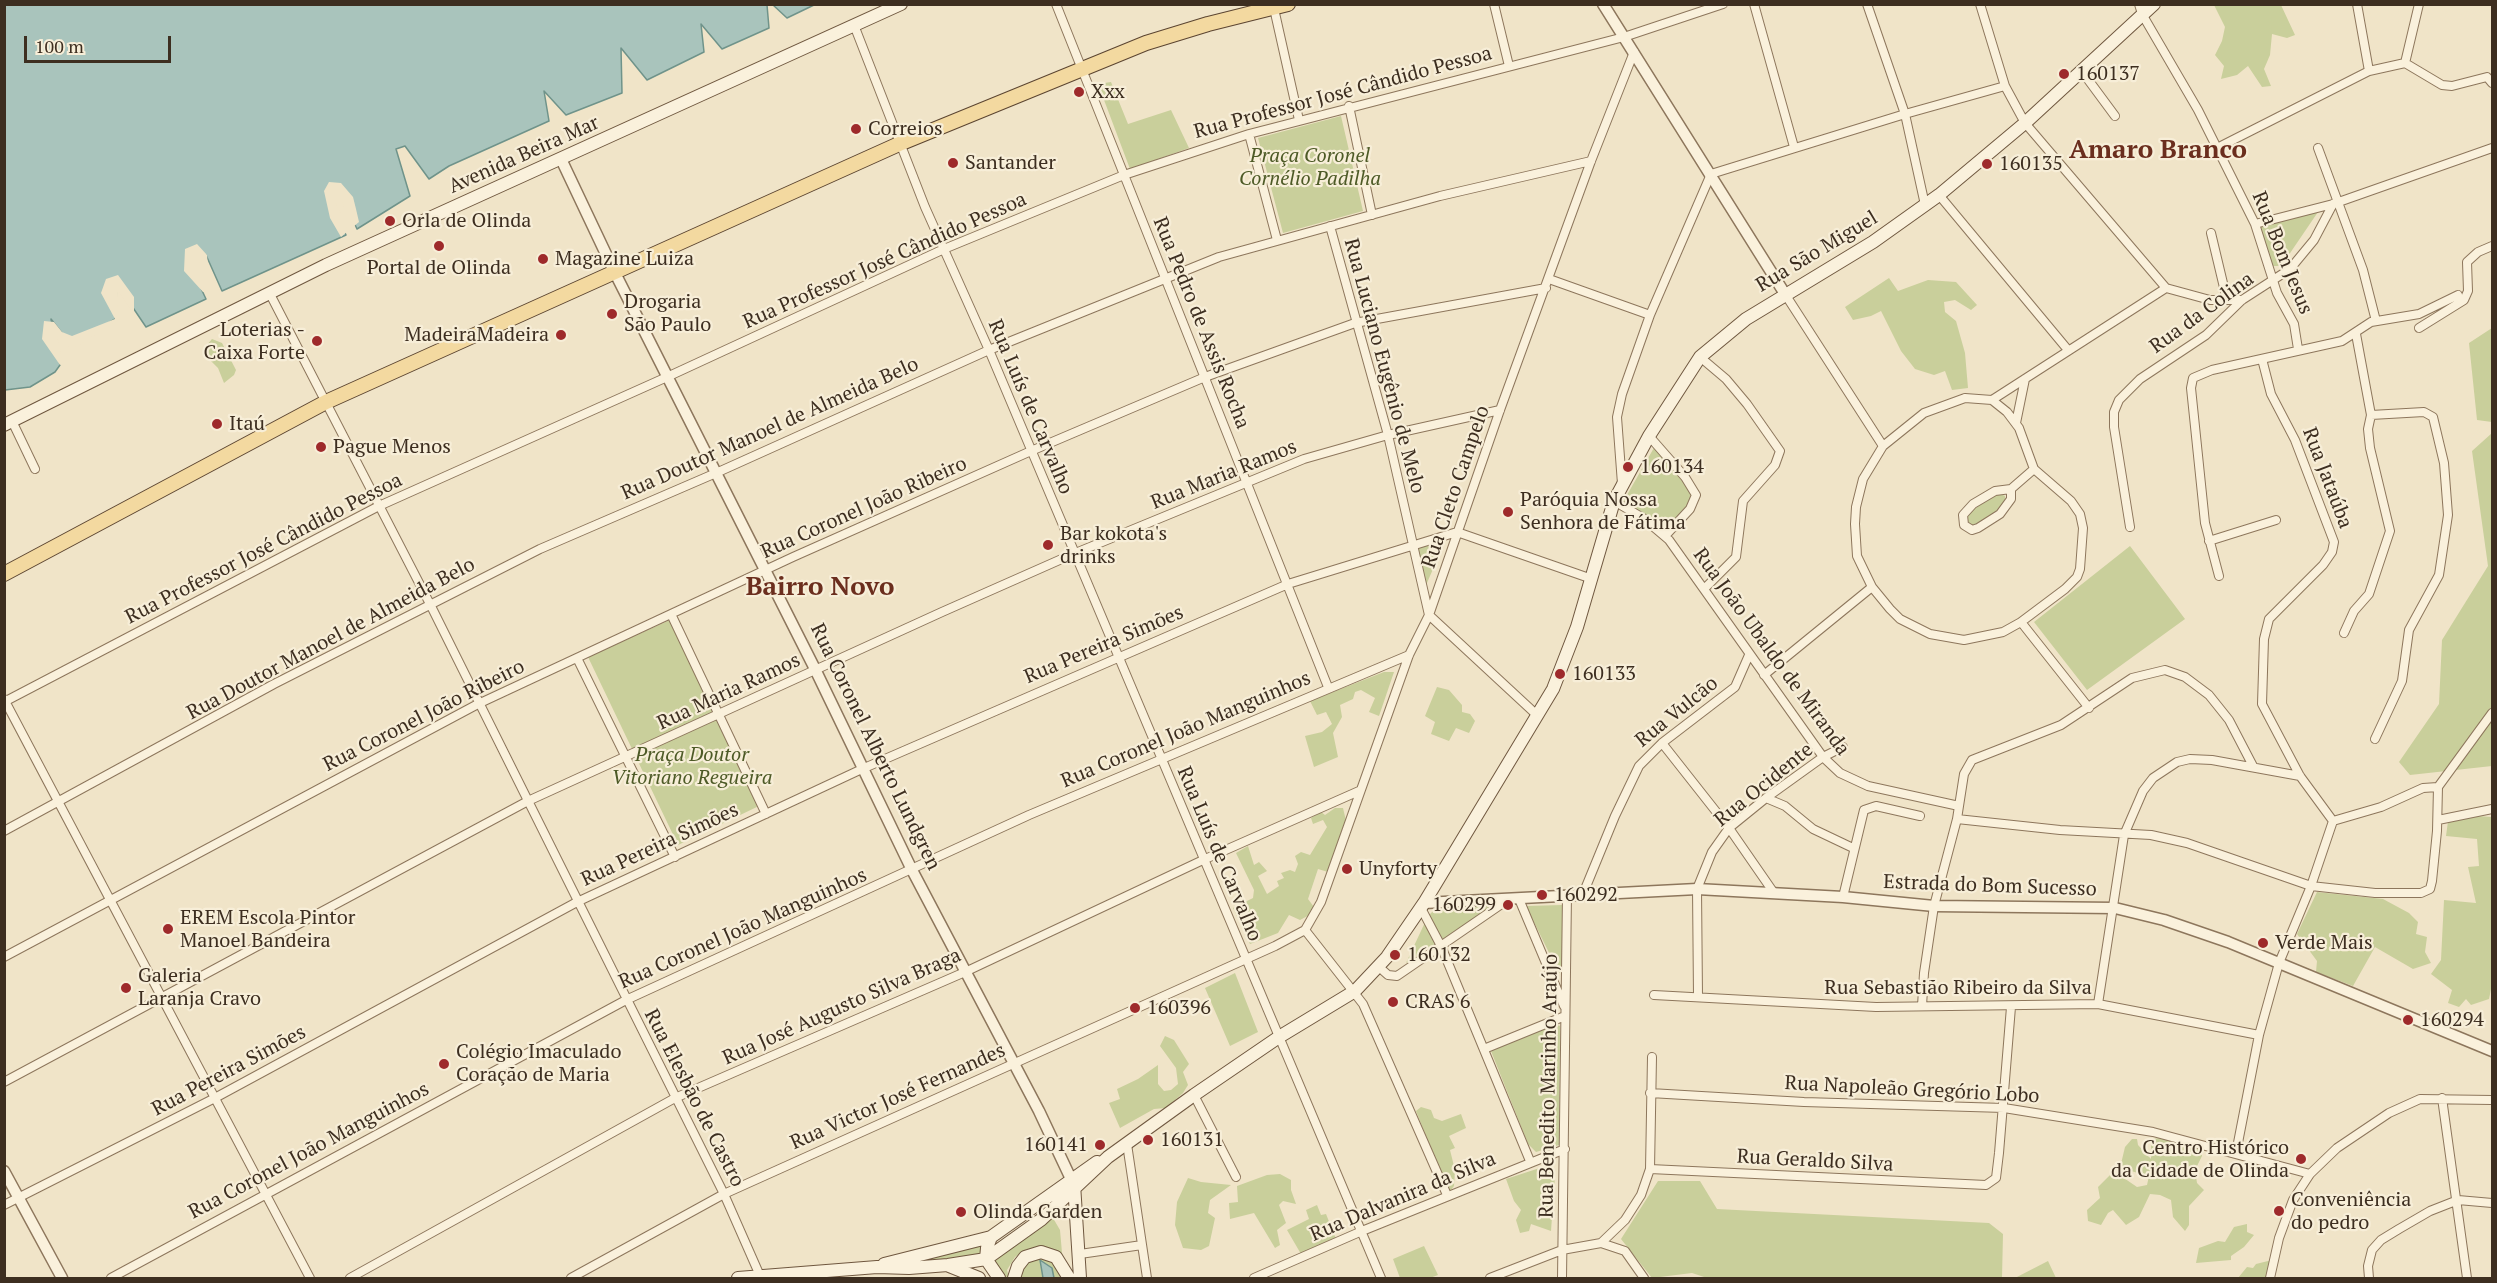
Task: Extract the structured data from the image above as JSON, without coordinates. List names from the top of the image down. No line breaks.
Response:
{"streets":{"main road":["Avenida Beira Mar","Rua São Miguel"],"street":["Rua Professor José Cândido Pessoa","Rua Bom Jesus","Rua da Colina","Rua Pedro de Assis Rocha","Rua Luciano Eugênio de Melo","Rua Luís de Carvalho","Rua Doutor Manoel de Almeida Belo","Rua Maria Ramos","Rua Jataúba","Rua Cleto Campelo","Rua Coronel João Ribeiro","Rua Pereira Simões","Rua João Ubaldo de Miranda","Rua Vulcão","Rua Coronel João Manguinhos","Rua Coronel Alberto Lundgren","Rua Ocidente","Estrada do Bom Sucesso","Rua Sebastião Ribeiro da Silva","Rua José Augusto Silva Braga","Rua Benedito Marinho Araújo","Rua Napoleão Gregório Lobo","Rua Victor José Fernandes","Rua Elesbão de Castro","Rua Geraldo Silva","Rua Dalvanira da Silva"]},"crossings":[["Rua Professor José Cândido Pessoa","Rua Pedro de Assis Rocha"],["Rua Professor José Cândido Pessoa","Rua Luís de Carvalho"],["Rua Professor José Cândido Pessoa","Rua Coronel Alberto Lundgren"],["Rua Professor José Cândido Pessoa","Rua Elesbão de Castro"],["Avenida Beira Mar","Rua Luís de Carvalho"],["Avenida Beira Mar","Rua Coronel Alberto Lundgren"],["Avenida Beira Mar","Rua Elesbão de Castro"],["Rua São Miguel","Rua Bom Jesus"],["Rua São Miguel","Rua Luís de Carvalho"],["Rua São Miguel","Rua João Ubaldo de Miranda"],["Rua São Miguel","Rua Coronel Alberto Lundgren"],["Rua São Miguel","Estrada do Bom Sucesso"],["Rua Bom Jesus","Rua da Colina"],["Rua Pedro de Assis Rocha","Rua Doutor Manoel de Almeida Belo"],["Rua Pedro de Assis Rocha","Rua Maria Ramos"],["Rua Pedro de Assis Rocha","Rua Coronel João Ribeiro"],["Rua Pedro de Assis Rocha","Rua Pereira Simões"],["Rua Pedro de Assis Rocha","Rua Coronel João Manguinhos"],["Rua Luciano Eugênio de Melo","Rua Doutor Manoel de Almeida Belo"],["Rua Luciano Eugênio de Melo","Rua Maria Ramos"],["Rua Luciano Eugênio de Melo","Rua Cleto Campelo"],["Rua Luciano Eugênio de Melo","Rua Coronel João Ribeiro"],["Rua Luciano Eugênio de Melo","Rua Pereira Simões"],["Rua Luís de Carvalho","Rua Doutor Manoel de Almeida Belo"],["Rua Luís de Carvalho","Rua Maria Ramos"],["Rua Luís de Carvalho","Rua Coronel João Ribeiro"],["Rua Luís de Carvalho","Rua Pereira Simões"],["Rua Luís de Carvalho","Rua Coronel João Manguinhos"],["Rua Luís de Carvalho","Rua José Augusto Silva Braga"],["Rua Luís de Carvalho","Rua Victor José Fernandes"],["Rua Luís de Carvalho","Rua Dalvanira da Silva"],["Rua Doutor Manoel de Almeida Belo","Rua Cleto Campelo"],["Rua Doutor Manoel de Almeida Belo","Rua Coronel Alberto Lundgren"],["Rua Doutor Manoel de Almeida Belo","Rua Elesbão de Castro"],["Rua Maria Ramos","Rua Cleto Campelo"],["Rua Maria Ramos","Rua Coronel Alberto Lundgren"],["Rua Maria Ramos","Rua Elesbão de Castro"],["Rua Cleto Campelo","Rua Coronel João Ribeiro"],["Rua Cleto Campelo","Rua Pereira Simões"],["Rua Cleto Campelo","Rua Coronel João Manguinhos"],["Rua Cleto Campelo","Rua José Augusto Silva Braga"],["Rua Coronel João Ribeiro","Rua Coronel Alberto Lundgren"],["Rua Coronel João Ribeiro","Rua Elesbão de Castro"],["Rua Pereira Simões","Rua Coronel Alberto Lundgren"],["Rua Pereira Simões","Rua Elesbão de Castro"],["Rua João Ubaldo de Miranda","Rua Vulcão"],["Rua João Ubaldo de Miranda","Rua Ocidente"],["Rua Vulcão","Estrada do Bom Sucesso"],["Rua Coronel João Manguinhos","Rua Coronel Alberto Lundgren"],["Rua Coronel João Manguinhos","Rua Elesbão de Castro"],["Rua Coronel Alberto Lundgren","Rua José Augusto Silva Braga"],["Rua Coronel Alberto Lundgren","Rua Victor José Fernandes"],["Rua Ocidente","Estrada do Bom Sucesso"],["Rua Ocidente","Rua Sebastião Ribeiro da Silva"],["Estrada do Bom Sucesso","Rua Benedito Marinho Araújo"],["Rua José Augusto Silva Braga","Rua Elesbão de Castro"],["Rua Benedito Marinho Araújo","Rua Dalvanira da Silva"],["Rua Napoleão Gregório Lobo","Rua Geraldo Silva"],["Rua Victor José Fernandes","Rua Elesbão de Castro"]],"districts":["Amaro Branco","Bairro Novo"],"parks":["Praça Coronel Cornélio Padilha","Praça Doutor Vitoriano Regueira"],"places":["160137","Xxx","Correios","Santander","160135","Orla de Olinda","Portal de Olinda","Magazine Luiza","Drogaria São Paulo","MadeiraMadeira","Loterias - Caixa Forte","Itaú","Pague Menos","160134","Paróquia Nossa Senhora de Fátima","Bar kokota's drinks","160133","Unyforty","160292","160299","EREM Escola Pintor Manoel Bandeira","Verde Mais","160132","Galeria Laranja Cravo","CRAS 6","160396","160294","Colégio Imaculado Coração de Maria","160131","160141","Centro Histórico da Cidade de Olinda","Conveniência do pedro","Olinda Garden"],"scale_bar":"100 m"}
